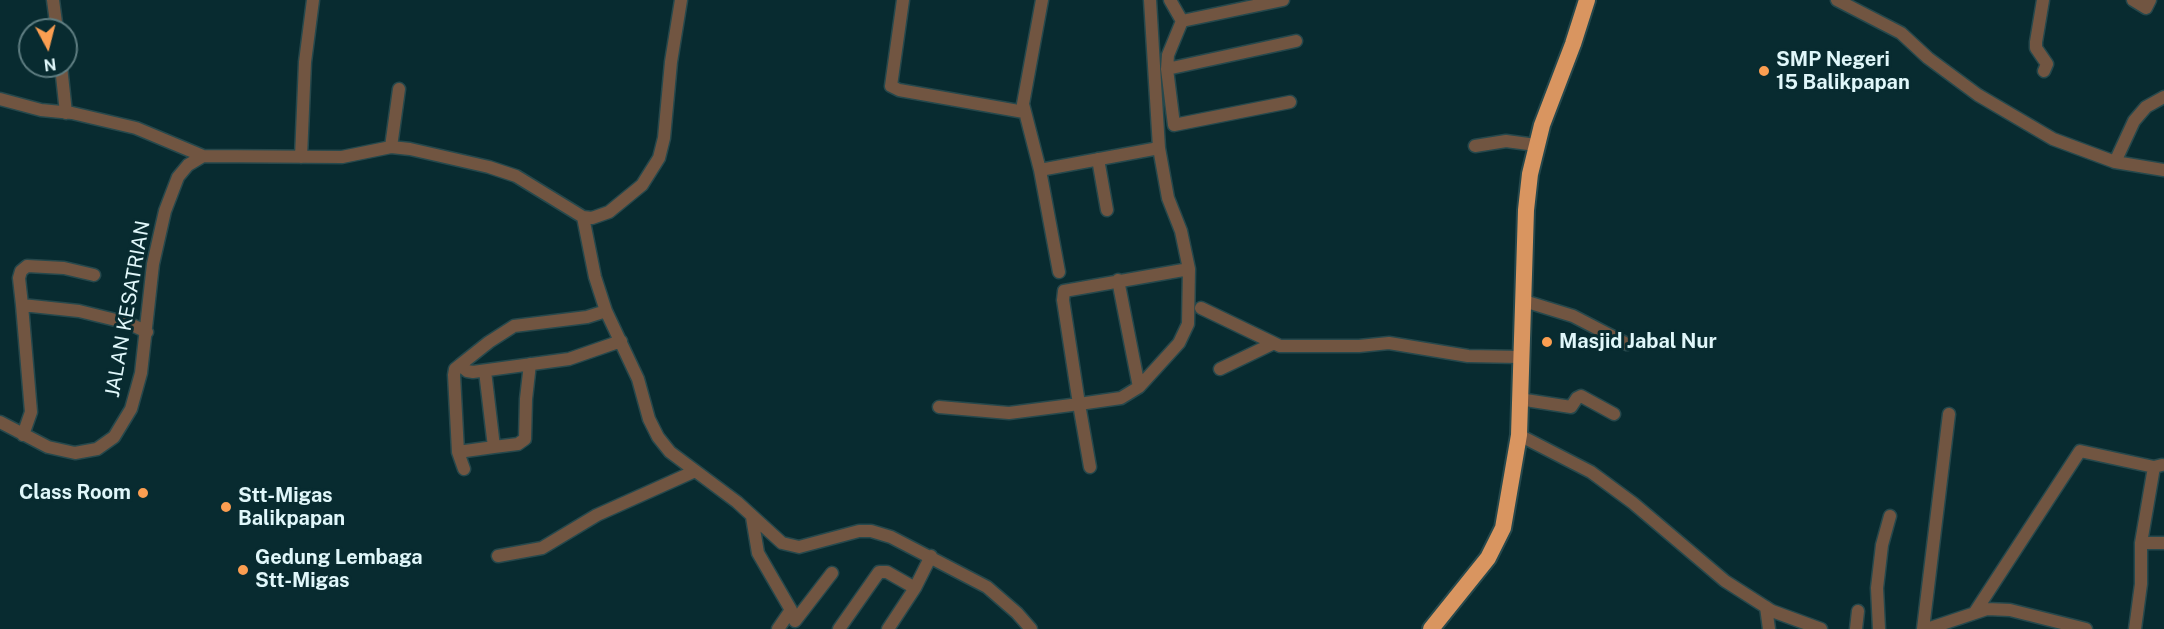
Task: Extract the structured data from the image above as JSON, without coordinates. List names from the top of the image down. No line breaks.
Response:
{"streets":{"street":["JALAN KESATRIAN"]},"places":["SMP Negeri 15 Balikpapan","Masjid Jabal Nur","Class Room","Stt-Migas Balikpapan","Gedung Lembaga Stt-Migas"],"north":"bottom"}
